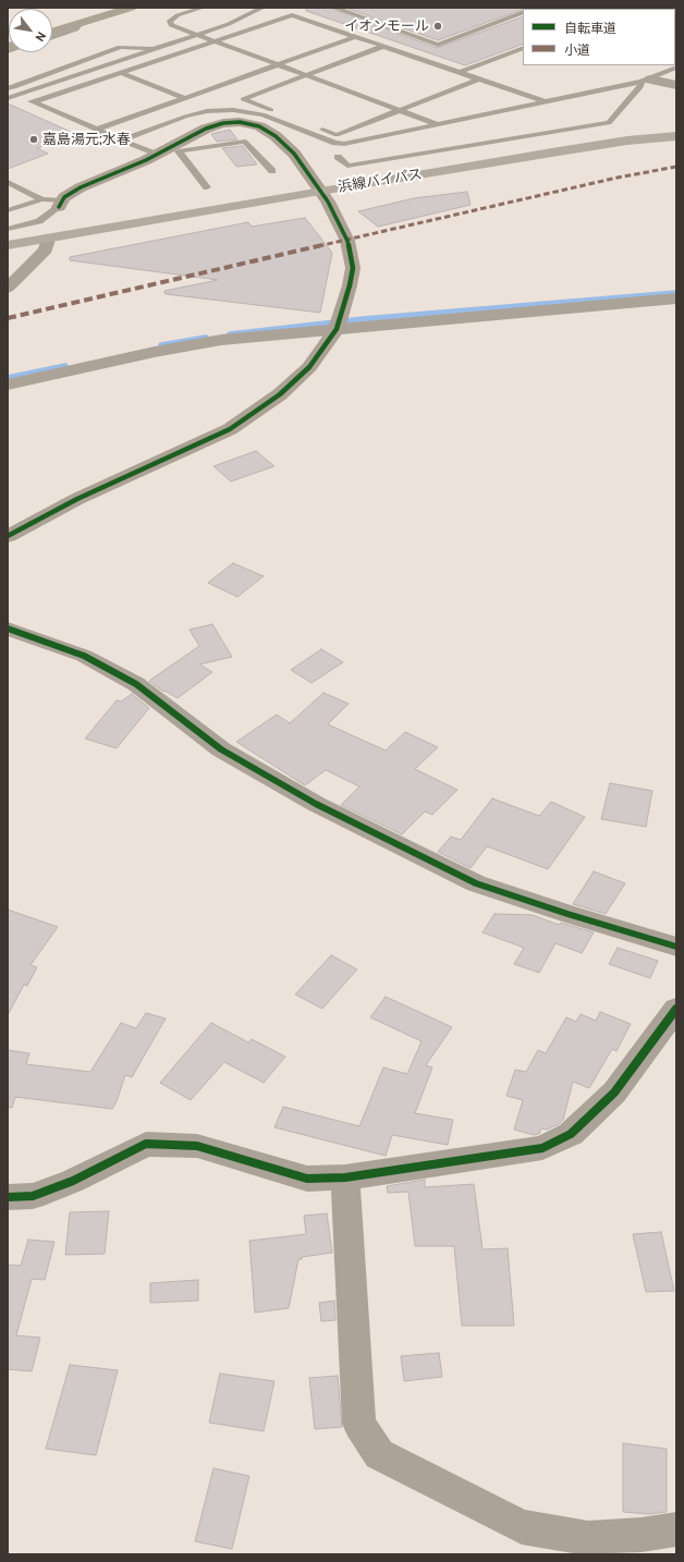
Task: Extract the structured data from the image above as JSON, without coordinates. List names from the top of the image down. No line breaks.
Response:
{"streets":{"highway":["浜線バイパス"]},"places":["イオンモール","嘉島湯元;水春"],"legend":["自転車道","小道"],"north":"bottom right"}
